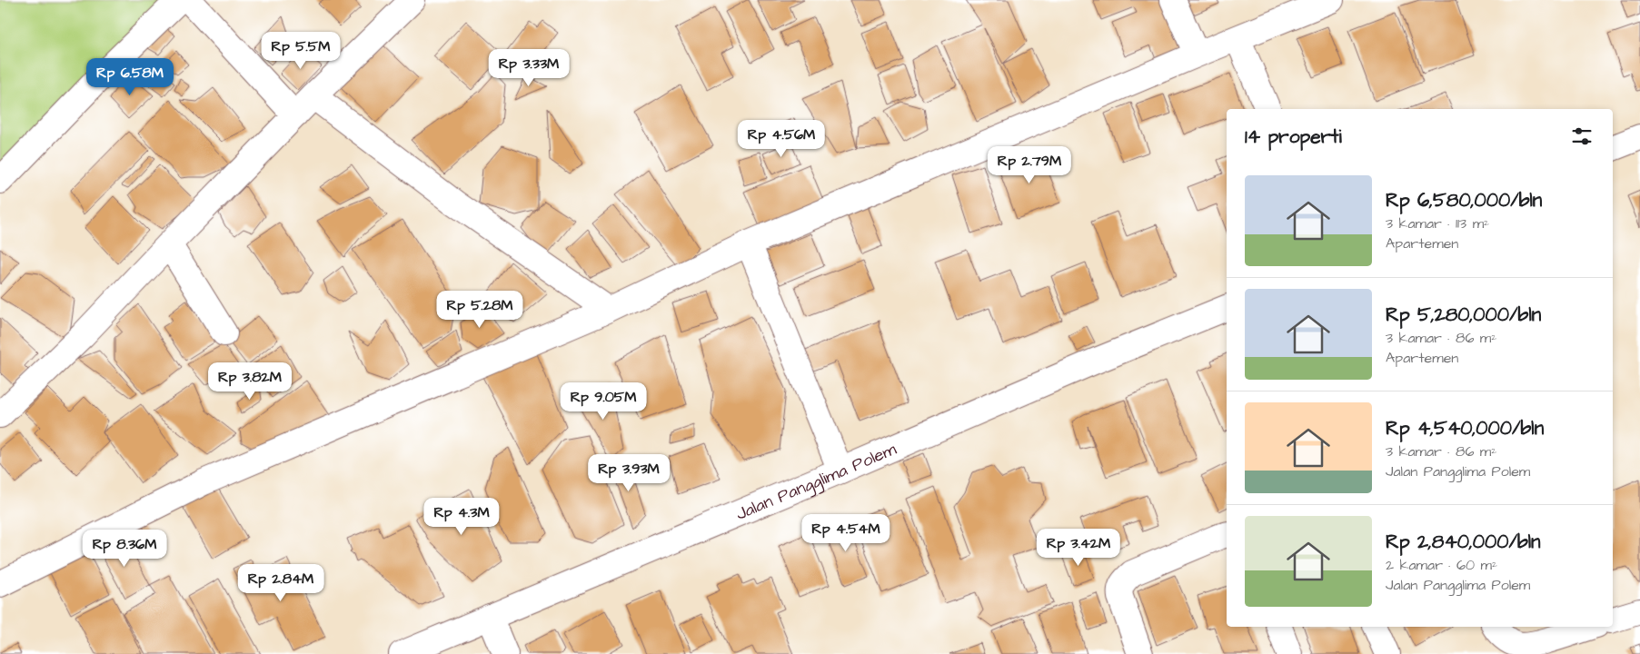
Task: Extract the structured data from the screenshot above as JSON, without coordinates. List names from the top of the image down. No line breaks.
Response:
{"streets":{"street":["Jalan Pangglima Polem"]},"page":{"price":["Rp 5.5M","Rp 3.33M","Rp 6.58M","Rp 4.56M","Rp 2.79M","Rp 5.28M","Rp 3.82M","Rp 9.05M","Rp 3.93M","Rp 4.3M","Rp 4.54M","Rp 3.42M","Rp 8.36M","Rp 2.84M"],"heading":"14 properti","list":[{"name":"Rp 6,580,000/bln","note":"3 kamar · 113 m² · Apartemen"},{"name":"Rp 5,280,000/bln","note":"3 kamar · 86 m² · Apartemen"},{"name":"Rp 4,540,000/bln","note":"3 kamar · 86 m² · Jalan Pangglima Polem"},{"name":"Rp 2,840,000/bln","note":"2 kamar · 60 m² · Jalan Pangglima Polem"}]}}
